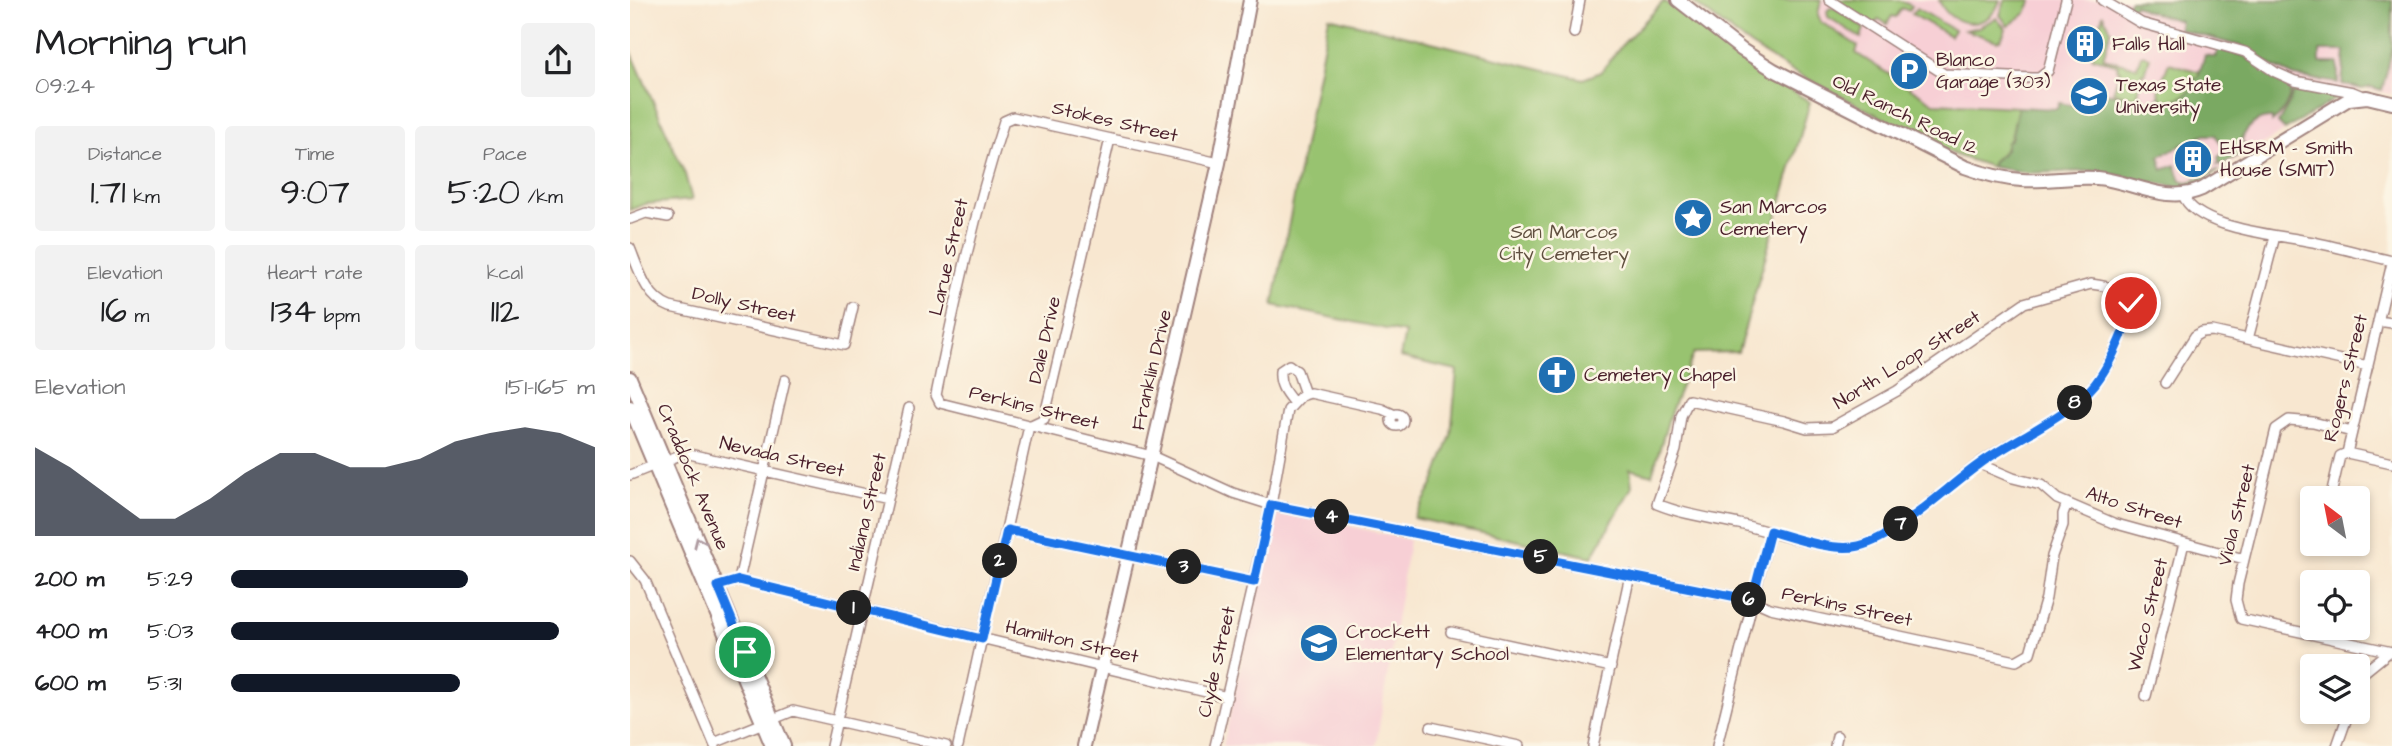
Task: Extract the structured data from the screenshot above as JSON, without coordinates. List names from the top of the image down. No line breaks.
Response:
{"streets":{"street":["Old Ranch Road 12","Stokes Street","Larue Street","Dolly Street","Dale Drive","North Loop Street","Franklin Drive","Rogers Street","Perkins Street","Nevada Street","Craddock Avenue","Alto Street","Indiana Street","Viola Street","Waco Street","Hamilton Street","Clyde Street"]},"crossings":[["Stokes Street","Larue Street"],["Stokes Street","Dale Drive"],["Stokes Street","Franklin Drive"],["Larue Street","Perkins Street"],["Dale Drive","Perkins Street"],["Dale Drive","Hamilton Street"],["North Loop Street","Alto Street"],["Franklin Drive","Perkins Street"],["Franklin Drive","Hamilton Street"],["Rogers Street","Viola Street"],["Perkins Street","Alto Street"],["Perkins Street","Clyde Street"],["Nevada Street","Craddock Avenue"],["Nevada Street","Indiana Street"],["Craddock Avenue","Hamilton Street"],["Alto Street","Viola Street"],["Alto Street","Waco Street"],["Indiana Street","Hamilton Street"],["Hamilton Street","Clyde Street"]],"parks":["San Marcos City Cemetery"],"places":{"building":["Falls Hall","EHSRM - Smith House (SMIT)"],"parking":["Blanco Garage (303)"],"school or university":["Texas State University","Crockett Elementary School"],"place":["San Marcos Cemetery"],"church":["Cemetery Chapel"]},"north":"top left","page":{"heading":["Morning run","09:24"],"stats":[["Distance","1.71 km"],["Time","9:07"],["Pace","5:20 /km"],["Elevation","16 m"],["Heart rate","134 bpm"],["kcal","112"]],"chart":["Elevation","151–165 m"],"pins":["8","4","7","5","2","3","6","1"],"list":[{"name":"200 m","note":"5:29"},{"name":"400 m","note":"5:03"},{"name":"600 m","note":"5:31"}]}}
